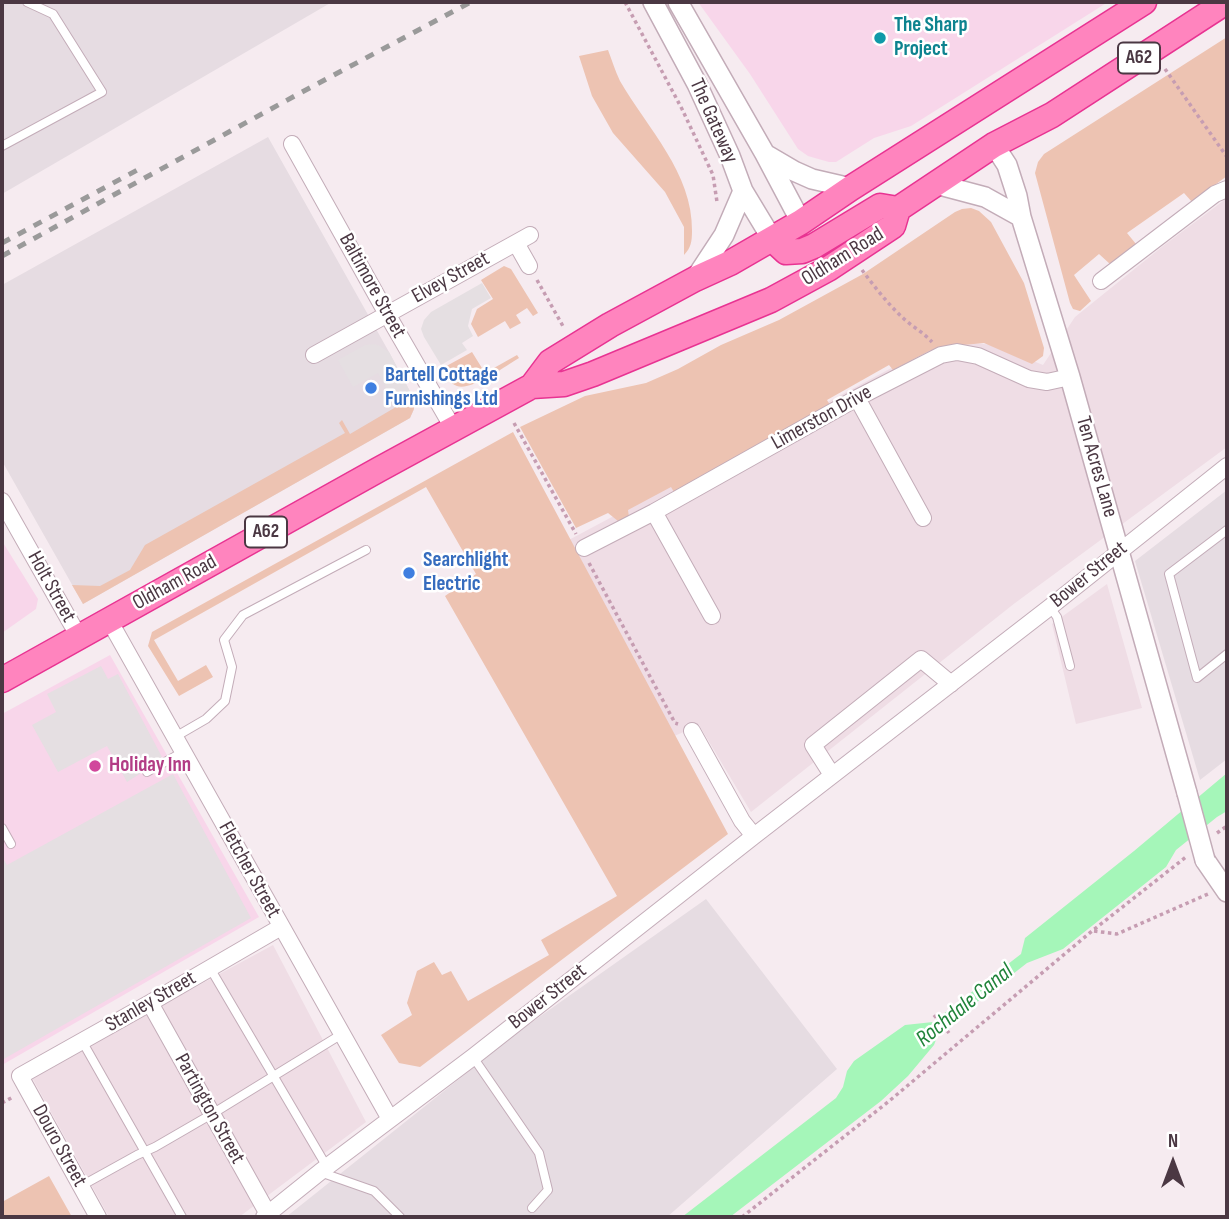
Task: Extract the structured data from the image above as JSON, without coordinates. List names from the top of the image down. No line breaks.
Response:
{"streets":{"highway":["A62","Oldham Road"],"street":["The Gateway","Elvey Street","Baltimore Street","Limerston Drive","Ten Acres Lane","Bower Street","Holt Street","Fletcher Street","Stanley Street","Partington Street","Douro Street"]},"crossings":[["The Gateway","Oldham Road"],["Oldham Road","Baltimore Street"],["Oldham Road","Ten Acres Lane"],["Oldham Road","Holt Street"],["Oldham Road","Fletcher Street"],["Elvey Street","Baltimore Street"],["Limerston Drive","Ten Acres Lane"],["Ten Acres Lane","Bower Street"],["Bower Street","Fletcher Street"],["Bower Street","Partington Street"],["Fletcher Street","Stanley Street"],["Stanley Street","Partington Street"],["Stanley Street","Douro Street"]],"water":["Rochdale Canal"],"places":["The Sharp Project","Bartell Cottage Furnishings Ltd","Searchlight Electric","Holiday Inn"],"north":"top"}
